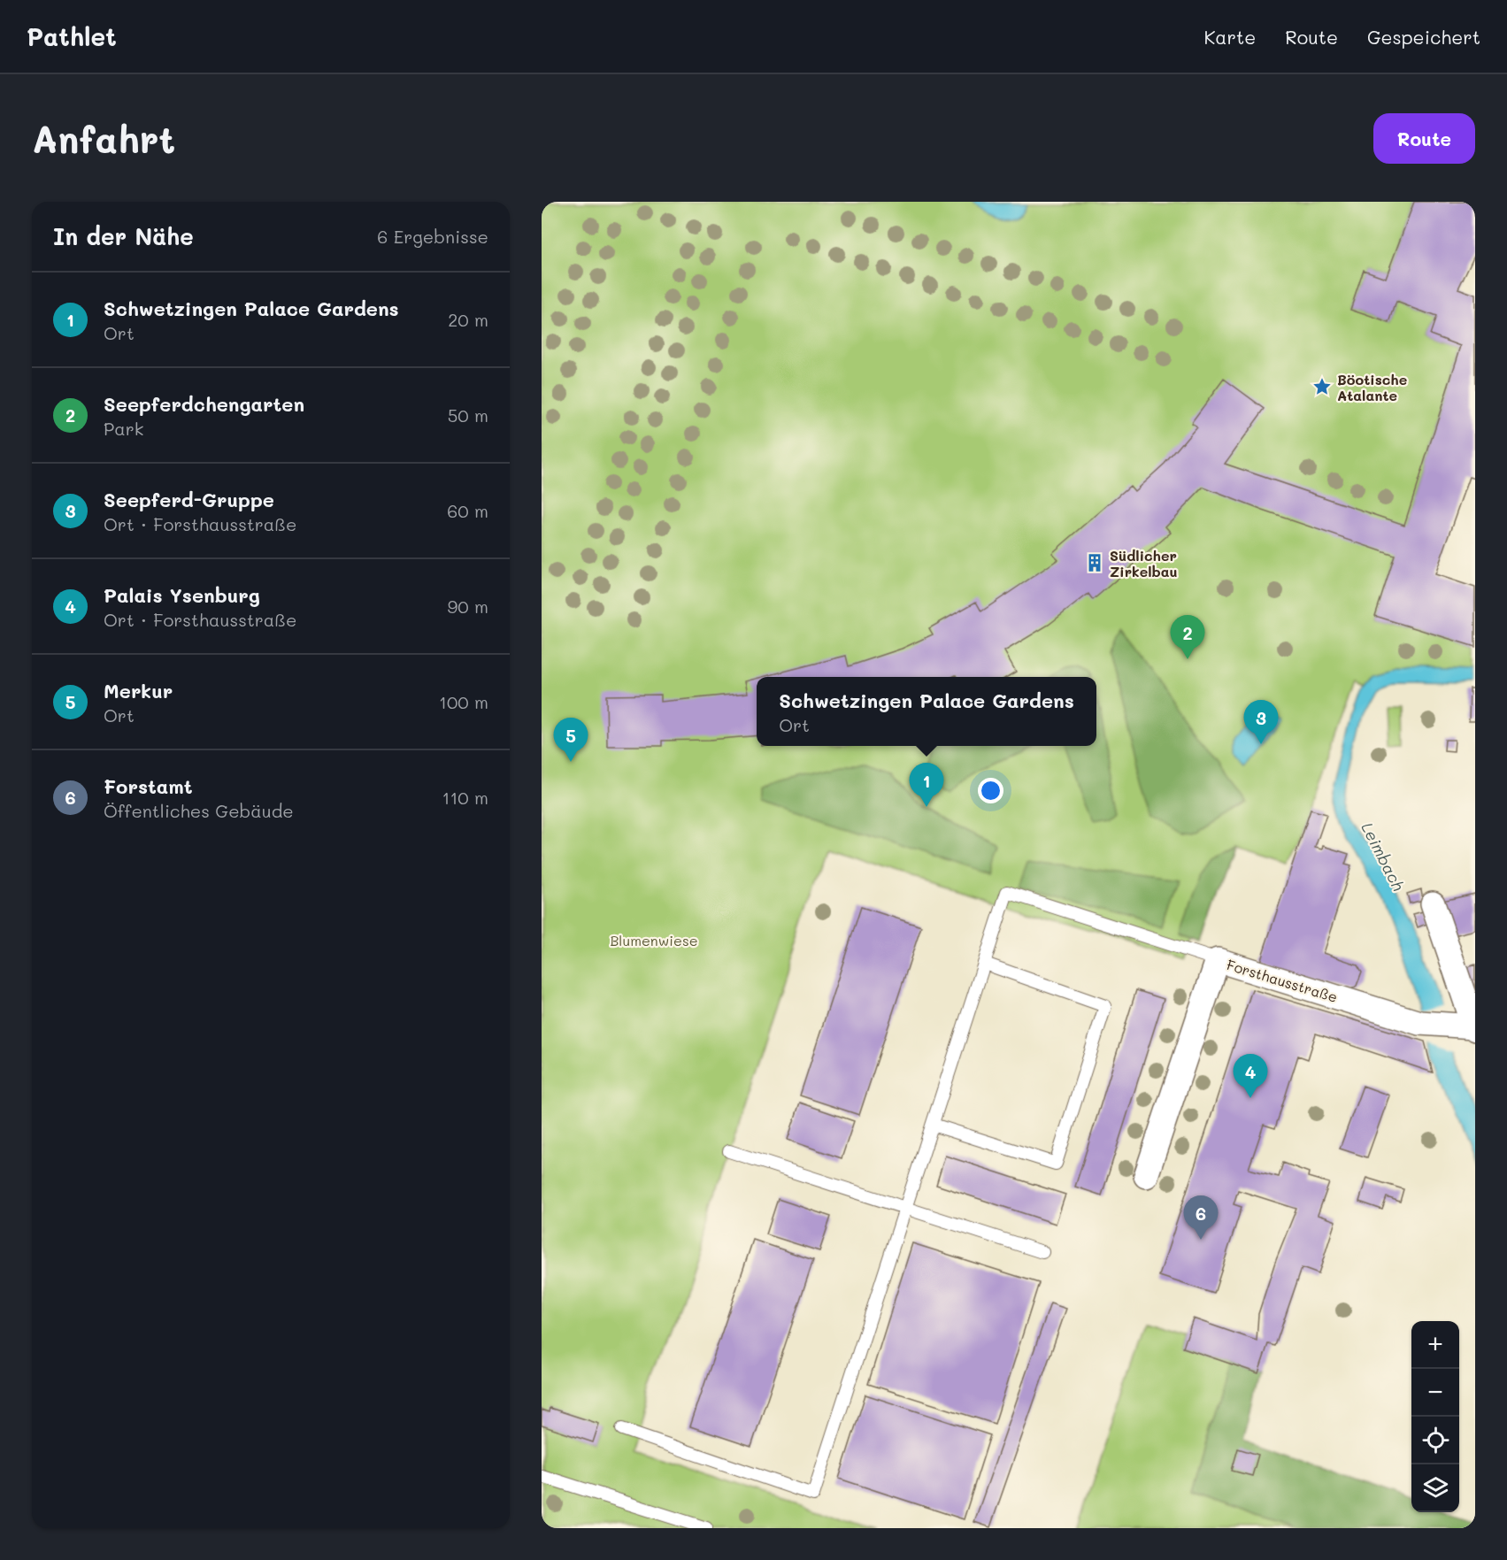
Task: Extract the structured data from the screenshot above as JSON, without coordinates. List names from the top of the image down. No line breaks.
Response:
{"streets":{"street":["Forsthausstraße"]},"water":["Leimbach"],"parks":["Blumenwiese"],"places":{"place":["Böotische Atalante"],"building":["Südlicher Zirkelbau"]},"page":{"header":"Pathlet","nav":["Karte","Route","Gespeichert"],"buttons":"Route","title":"Anfahrt","heading":["In der Nähe","6 Ergebnisse"],"list":[{"mark":"1","name":"Schwetzingen Palace Gardens","note":"Ort","value":"20 m"},{"mark":"2","name":"Seepferdchengarten","note":"Park","value":"50 m"},{"mark":"3","name":"Seepferd-Gruppe","note":"Ort · Forsthausstraße","value":"60 m"},{"mark":"4","name":"Palais Ysenburg","note":"Ort · Forsthausstraße","value":"90 m"},{"mark":"5","name":"Merkur","note":"Ort","value":"100 m"},{"mark":"6","name":"Forstamt","note":"Öffentliches Gebäude","value":"110 m"}],"pins":["2","3","5","1","4","6"],"popup":["Schwetzingen Palace Gardens","Ort"],"map_buttons":["+","−"]}}
